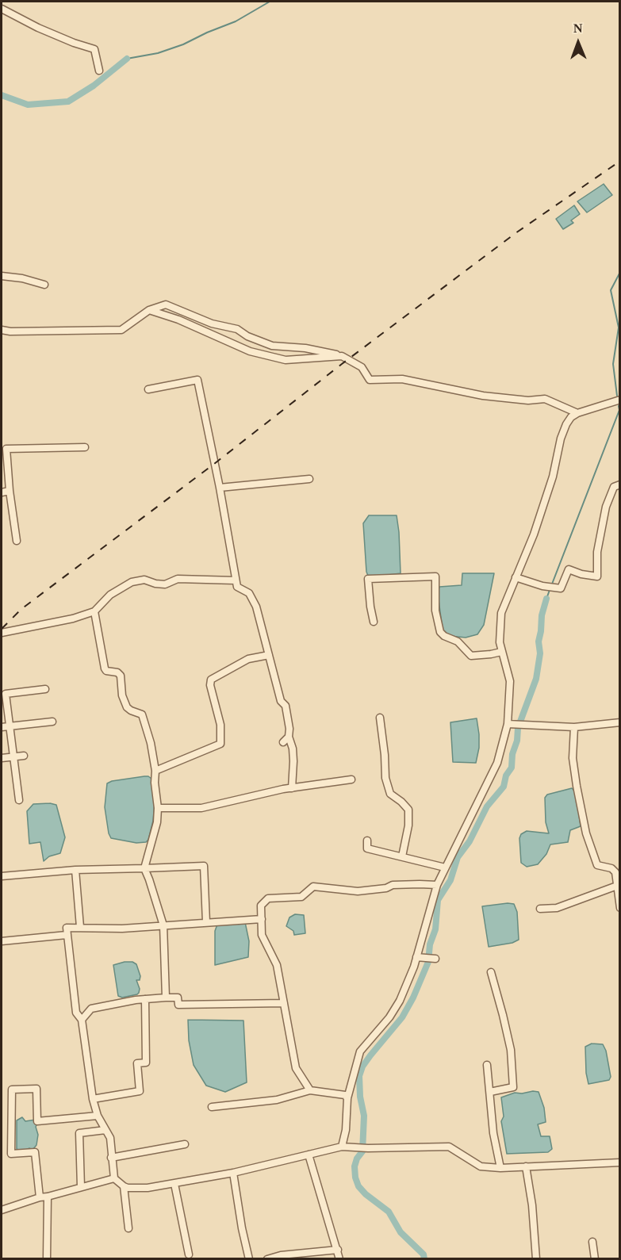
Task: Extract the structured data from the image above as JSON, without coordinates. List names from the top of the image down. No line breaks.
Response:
{"north":"top"}
